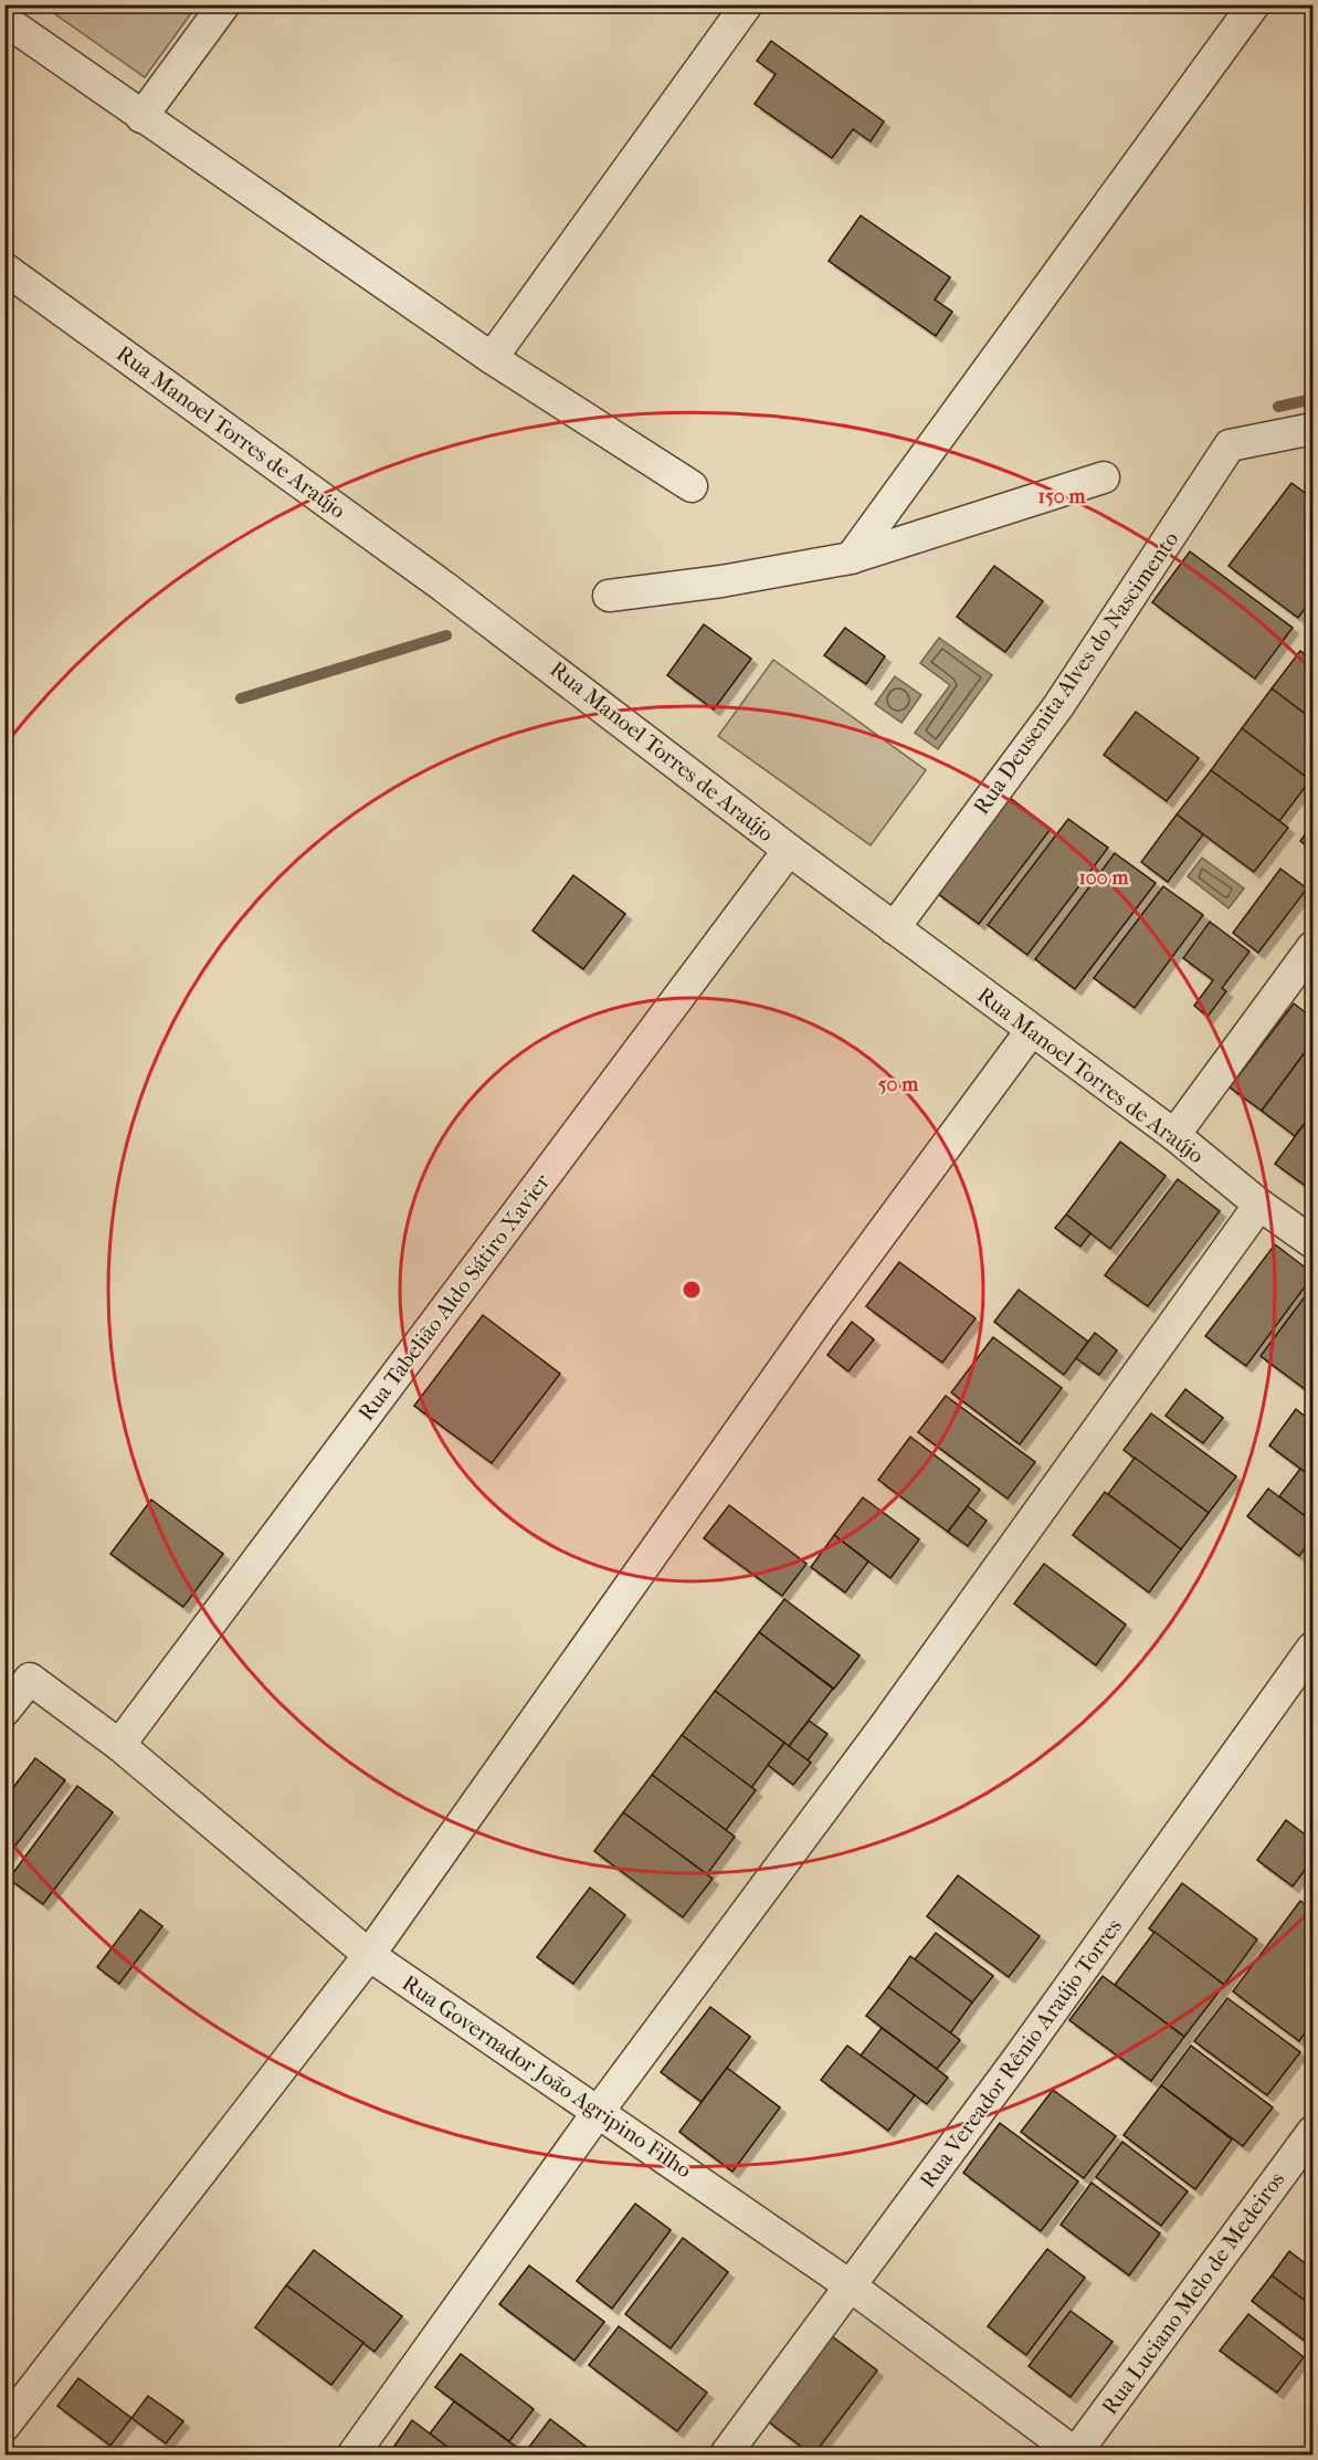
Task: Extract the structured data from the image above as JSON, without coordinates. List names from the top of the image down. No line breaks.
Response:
{"streets":{"street":["Rua Manoel Torres de Araújo","Rua Deusenita Alves do Nascimento","Rua Tabelião Aldo Sátiro Xavier","Rua Vereador Rênio Araújo Torres","Rua Governador João Agripino Filho","Rua Luciano Melo de Medeiros"]},"crossings":[["Rua Manoel Torres de Araújo","Rua Deusenita Alves do Nascimento"],["Rua Manoel Torres de Araújo","Rua Tabelião Aldo Sátiro Xavier"],["Rua Tabelião Aldo Sátiro Xavier","Rua Governador João Agripino Filho"],["Rua Vereador Rênio Araújo Torres","Rua Governador João Agripino Filho"],["Rua Governador João Agripino Filho","Rua Luciano Melo de Medeiros"]],"rings":["150 m","100 m","50 m"]}
